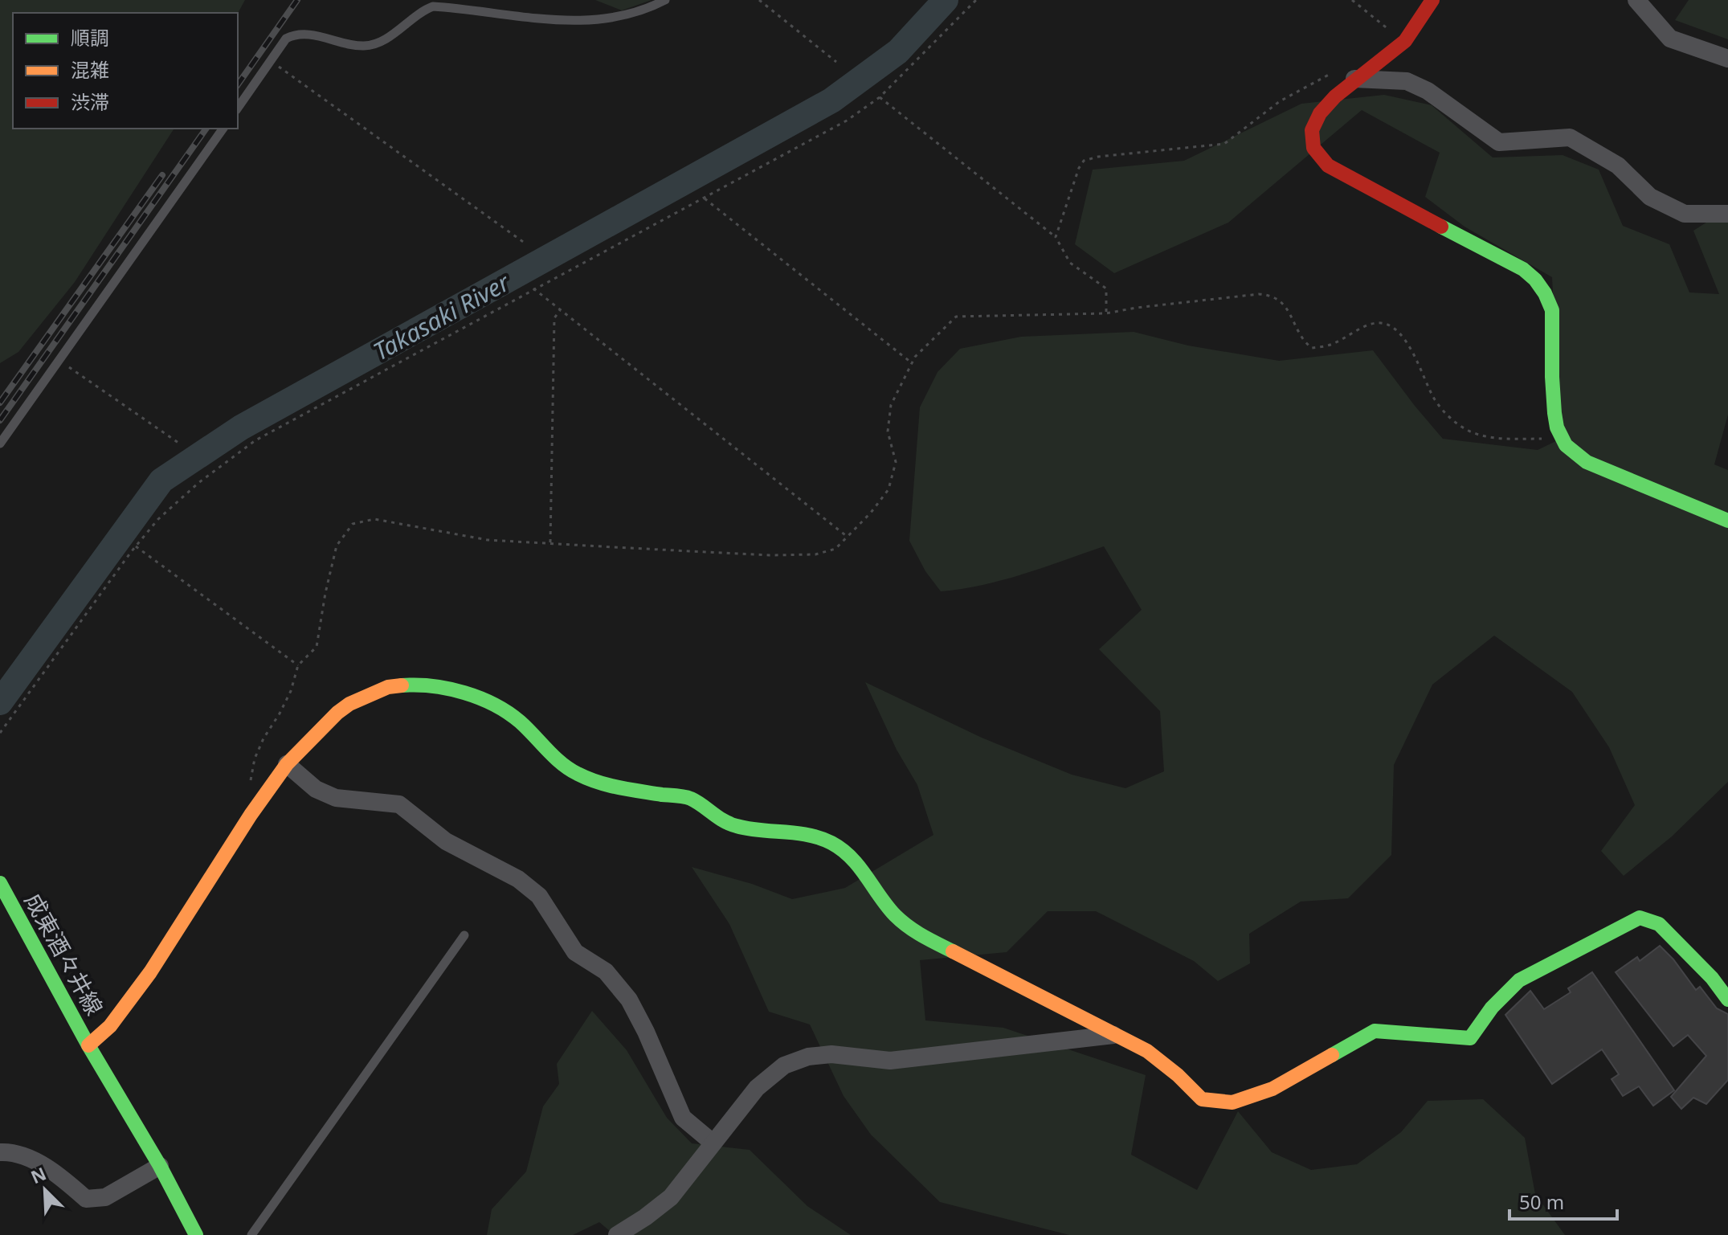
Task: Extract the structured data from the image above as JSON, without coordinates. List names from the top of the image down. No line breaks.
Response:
{"streets":{"street":["成東酒々井線"]},"water":["Takasaki River"],"legend":["順調","混雑","渋滞"],"scale_bar":"50 m","north":"top left"}
